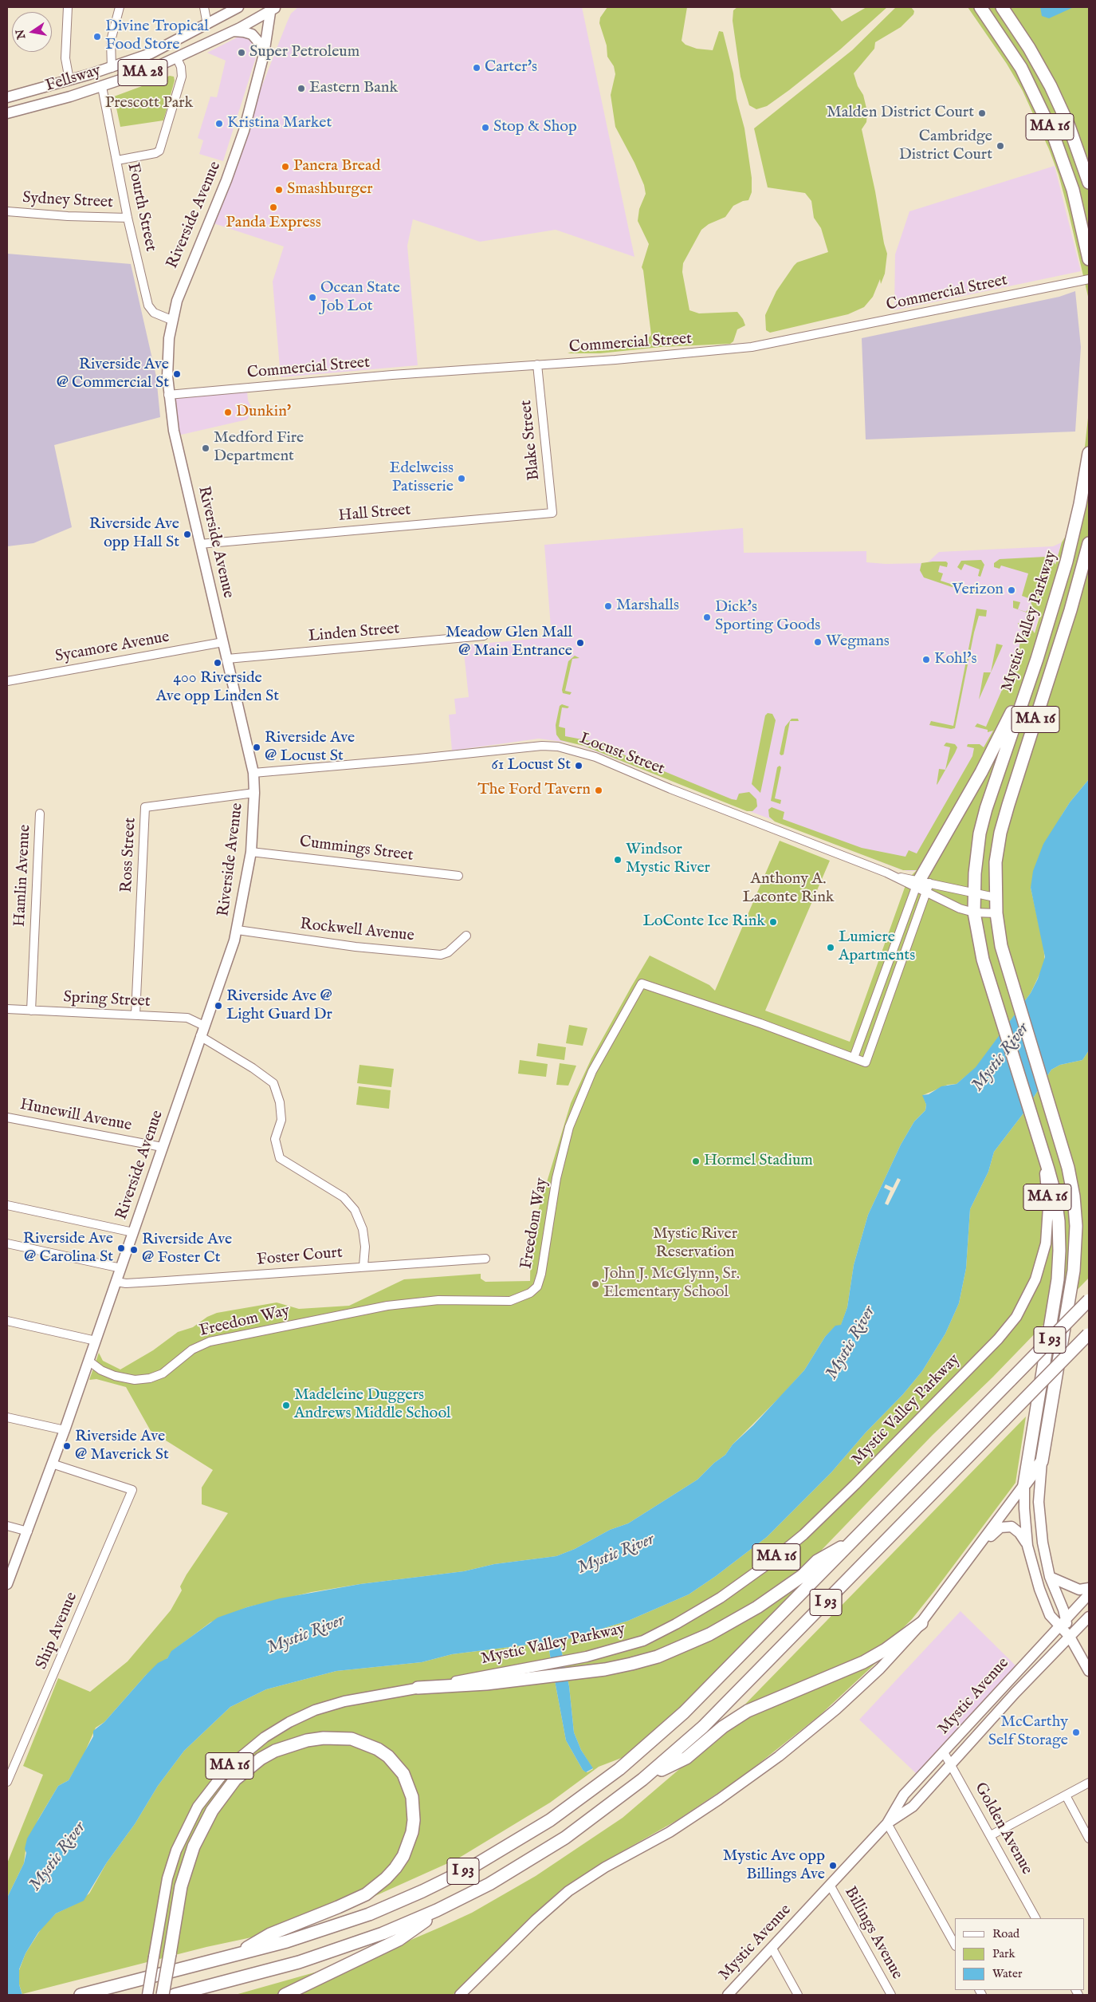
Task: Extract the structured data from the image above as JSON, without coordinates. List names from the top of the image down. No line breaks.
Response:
{"streets":{"highway":["MA 16","Mystic Valley Parkway","I 93"],"main road":["MA 28","Fellsway","Riverside Avenue","Mystic Avenue"],"street":["Sydney Street","Fourth Street","Commercial Street","Blake Street","Hall Street","Linden Street","Sycamore Avenue","Locust Street","Cummings Street","Ross Street","Hamlin Avenue","Rockwell Avenue","Spring Street","Hunewill Avenue","Freedom Way","Foster Court","Ship Avenue","Golden Avenue","Billings Avenue"]},"crossings":[["Fellsway","Fourth Street"],["Fellsway","Riverside Avenue"],["MA 16","Locust Street"],["Sydney Street","Fourth Street"],["Fourth Street","Riverside Avenue"],["Riverside Avenue","Commercial Street"],["Riverside Avenue","Hall Street"],["Riverside Avenue","Linden Street"],["Riverside Avenue","Sycamore Avenue"],["Riverside Avenue","Locust Street"],["Riverside Avenue","Cummings Street"],["Riverside Avenue","Ross Street"],["Riverside Avenue","Rockwell Avenue"],["Riverside Avenue","Spring Street"],["Riverside Avenue","Hunewill Avenue"],["Riverside Avenue","Freedom Way"],["Riverside Avenue","Foster Court"],["Riverside Avenue","Ship Avenue"],["Commercial Street","Blake Street"],["Blake Street","Hall Street"],["Mystic Valley Parkway","Locust Street"],["Locust Street","Freedom Way"],["Ross Street","Spring Street"],["Hamlin Avenue","Spring Street"],["Mystic Avenue","Golden Avenue"],["Mystic Avenue","Billings Avenue"]],"water":["Mystic River"],"parks":["Prescott Park","Anthony A. Laconte Rink","Mystic River Reservation"],"places":["Divine Tropical Food Store","Super Petroleum","Carter's","Eastern Bank","Malden District Court","Kristina Market","Stop & Shop","Cambridge District Court","Panera Bread","Smashburger","Panda Express","Ocean State Job Lot","Riverside Ave @ Commercial St","Dunkin'","Medford Fire Department","Edelweiss Patisserie","Riverside Ave opp Hall St","Verizon","Marshalls","Dick's Sporting Goods","Wegmans","Meadow Glen Mall @ Main Entrance","Kohl's","400 Riverside Ave opp Linden St","Riverside Ave @ Locust St","61 Locust St","The Ford Tavern","Windsor Mystic River","LoConte Ice Rink","Lumiere Apartments","Riverside Ave @ Light Guard Dr","Hormel Stadium","Riverside Ave @ Carolina St","Riverside Ave @ Foster Ct","John J. McGlynn, Sr. Elementary School","Madeleine Duggers Andrews Middle School","Riverside Ave @ Maverick St","McCarthy Self Storage","Mystic Ave opp Billings Ave"],"legend":["Road","Park","Water"],"north":"left"}
